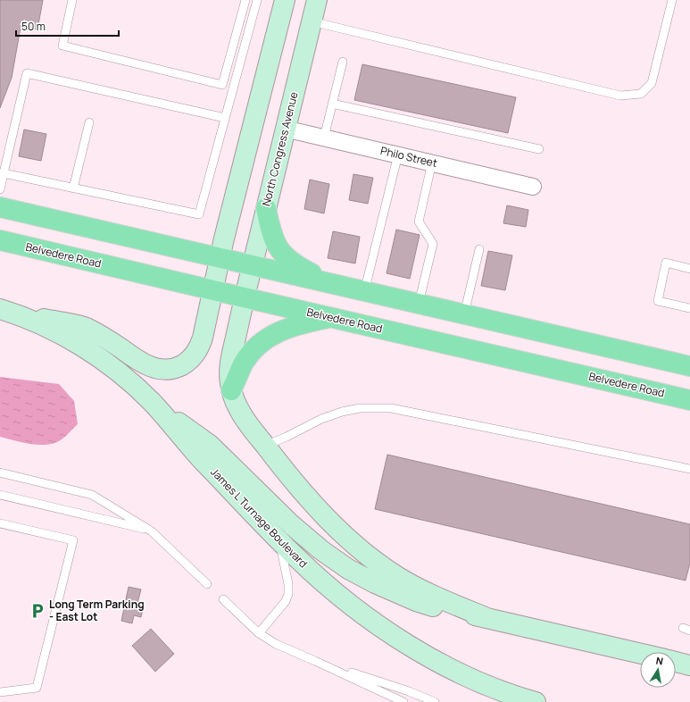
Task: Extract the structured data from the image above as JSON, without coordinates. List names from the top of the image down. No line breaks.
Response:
{"streets":{"main road":["Belvedere Road"],"street":["North Congress Avenue","Philo Street","James L Turnage Boulevard"]},"crossings":[["North Congress Avenue","Philo Street"],["North Congress Avenue","Belvedere Road"]],"places":{"parking":["Long Term Parking - East Lot"]},"scale_bar":"50 m","north":"top"}
